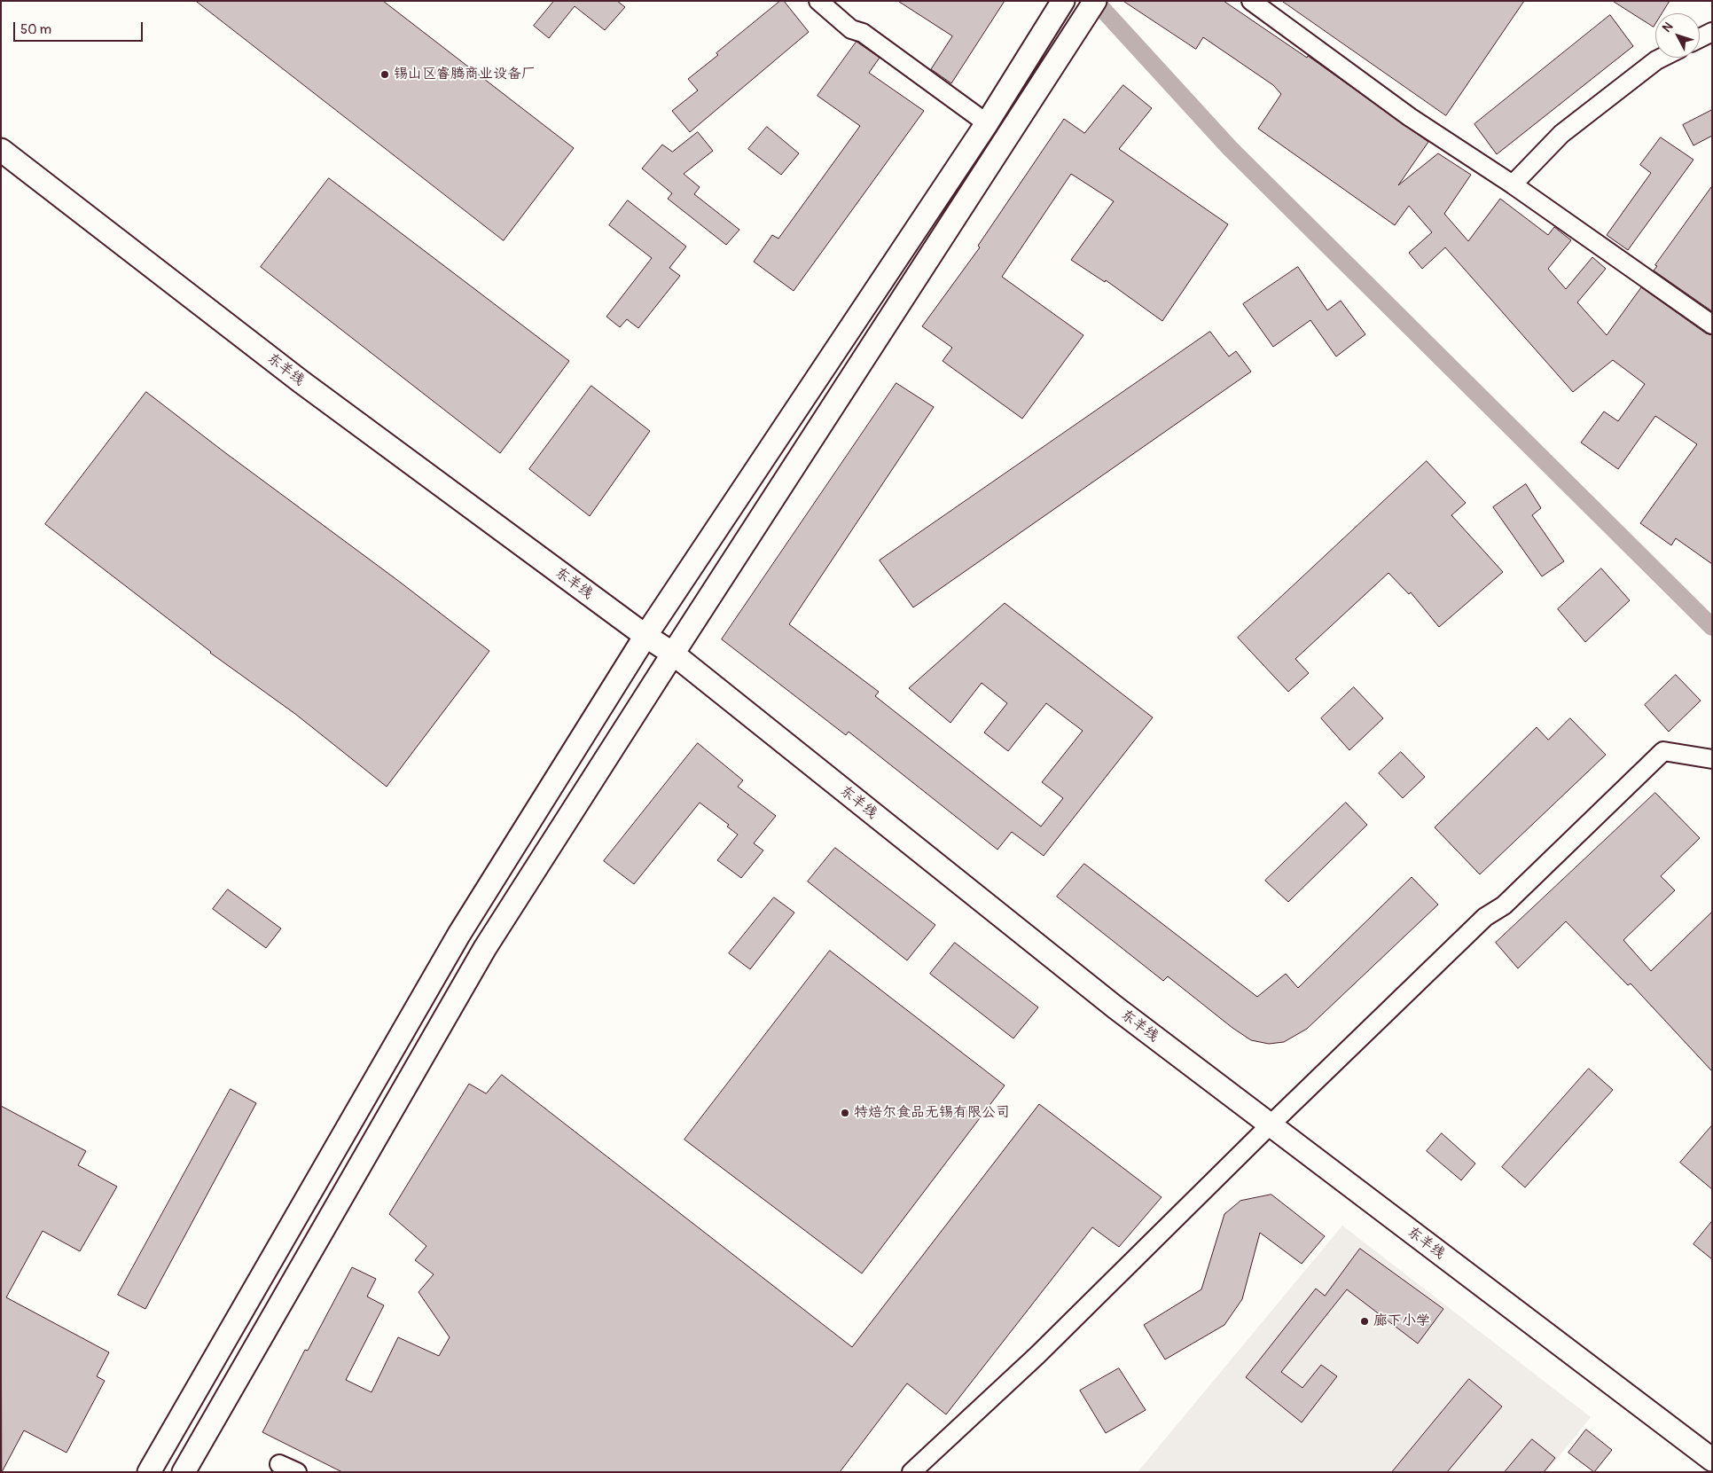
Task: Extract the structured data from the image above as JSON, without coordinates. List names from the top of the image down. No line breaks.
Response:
{"streets":{"main road":["东羊线"]},"places":["锡山区睿腾商业设备厂","特焙尔食品无锡有限公司","廊下小学"],"scale_bar":"50 m","north":"top left"}
